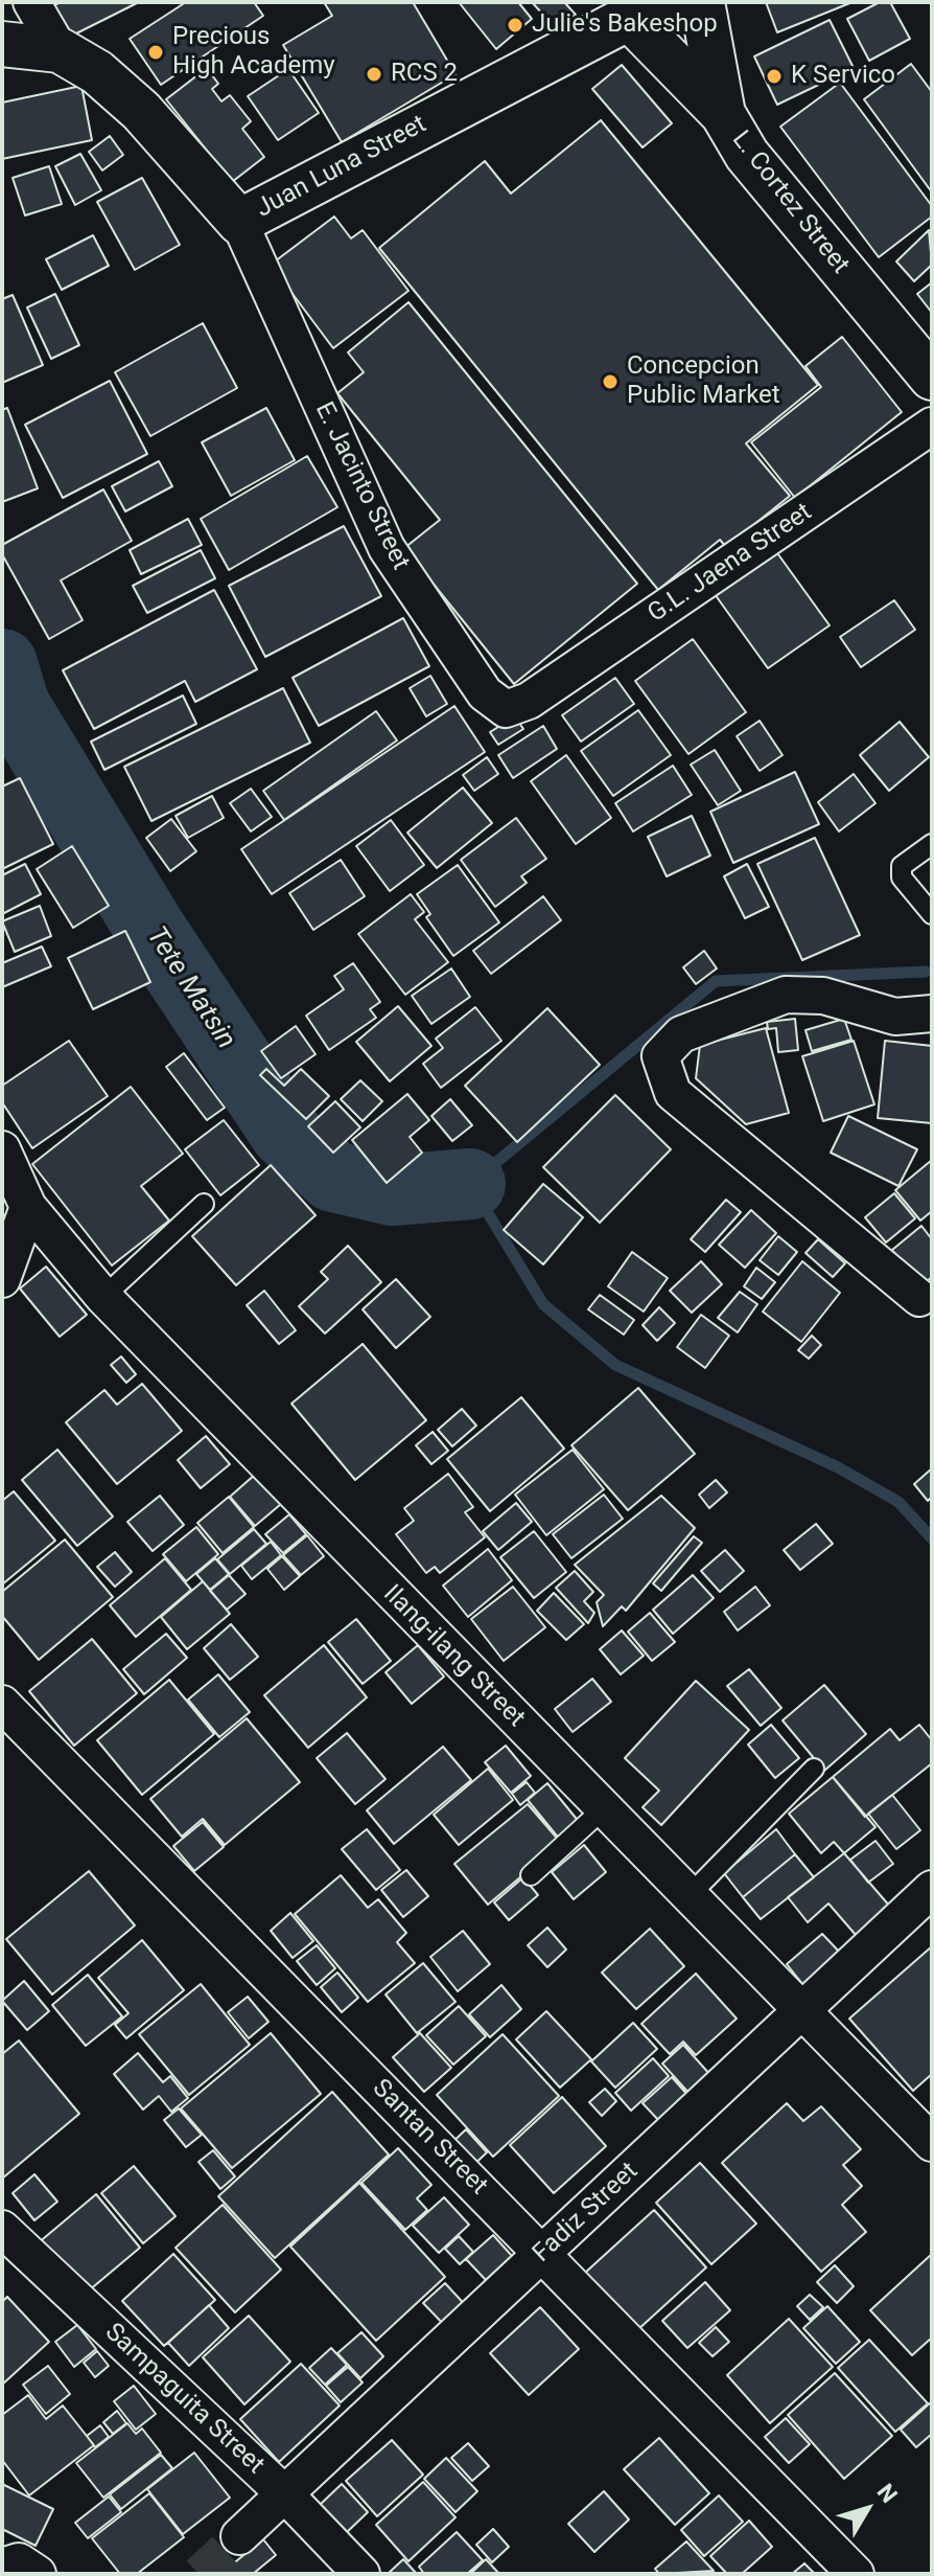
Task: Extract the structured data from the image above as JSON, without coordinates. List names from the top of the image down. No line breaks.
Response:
{"streets":{"street":["Juan Luna Street","L. Cortez Street","E. Jacinto Street","G.L. Jaena Street","Ilang-ilang Street","Santan Street","Fadiz Street","Sampaguita Street"]},"crossings":[["Juan Luna Street","E. Jacinto Street"],["E. Jacinto Street","G.L. Jaena Street"],["Ilang-ilang Street","Fadiz Street"],["Santan Street","Fadiz Street"],["Fadiz Street","Sampaguita Street"]],"water":["Tete Matsin"],"places":["Julie's Bakeshop","Precious High Academy","RCS 2","K Servico","Concepcion Public Market"],"north":"top right"}
